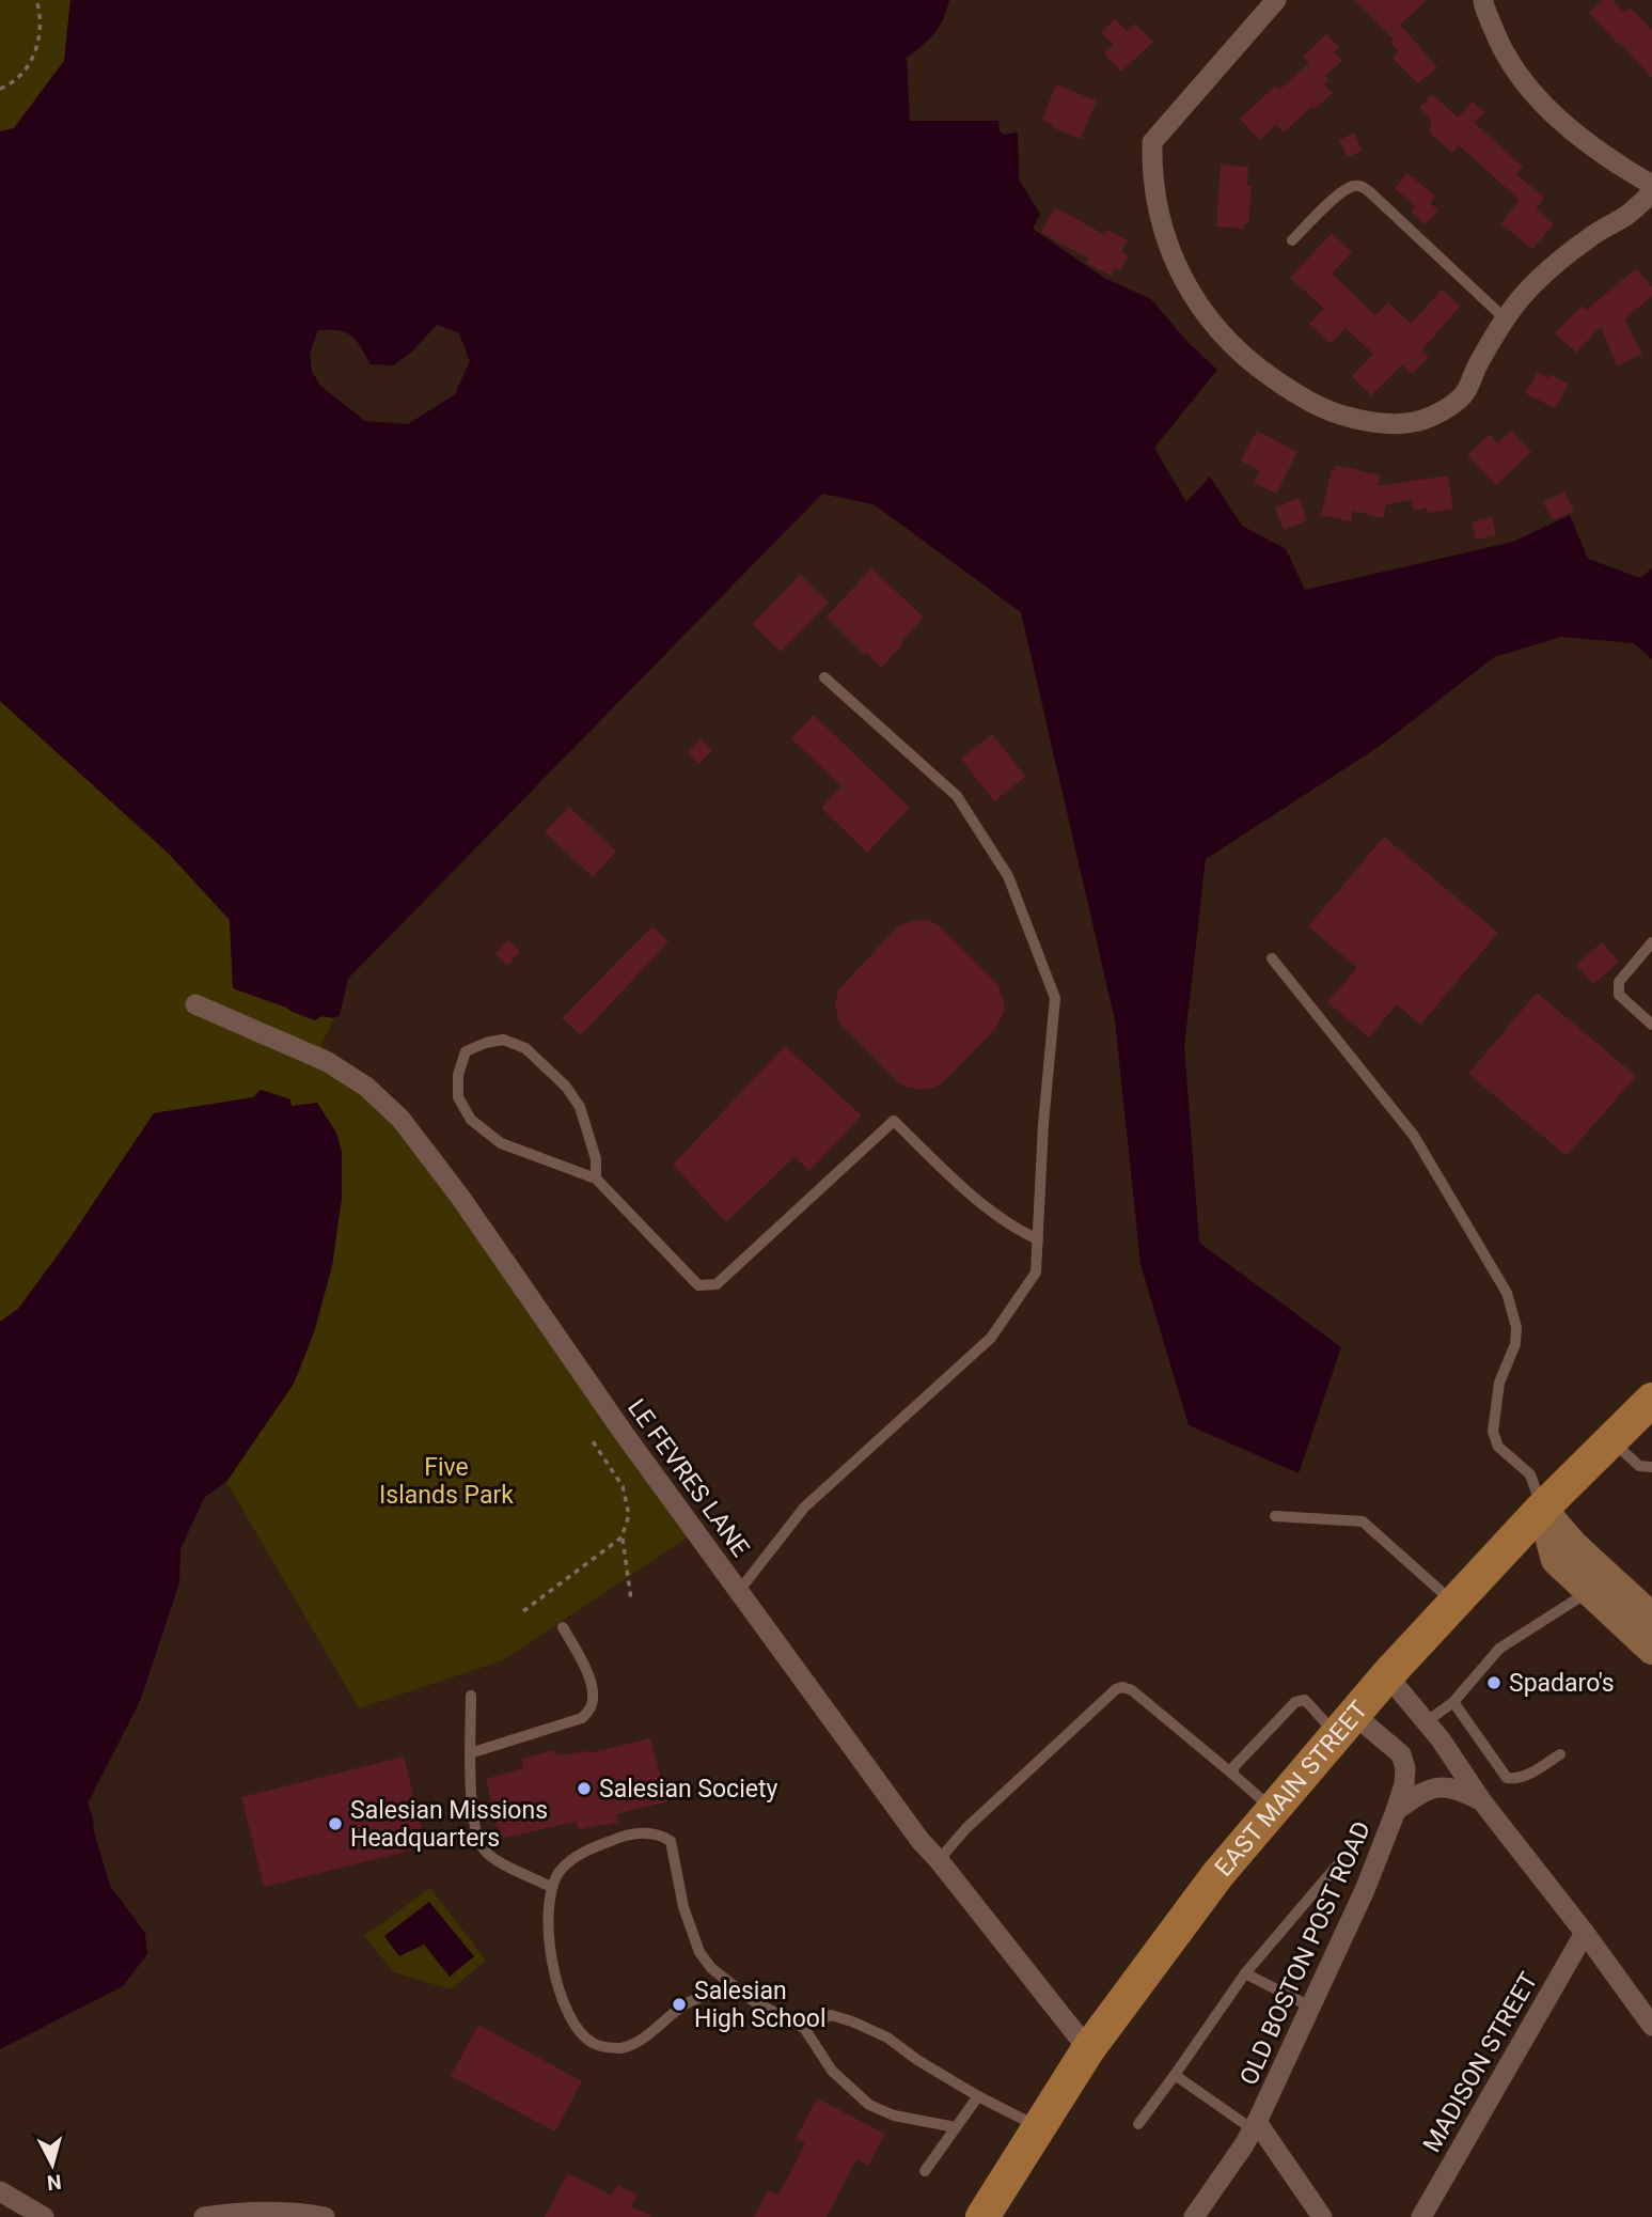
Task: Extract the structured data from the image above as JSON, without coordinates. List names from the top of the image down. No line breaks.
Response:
{"streets":{"main road":["EAST MAIN STREET"],"street":["LE FEVRES LANE","OLD BOSTON POST ROAD","MADISON STREET"]},"crossings":[["LE FEVRES LANE","EAST MAIN STREET"],["EAST MAIN STREET","OLD BOSTON POST ROAD"]],"parks":["Five Islands Park"],"places":["Spadaro's","Salesian Society","Salesian Missions Headquarters","Salesian High School"],"north":"bottom"}
